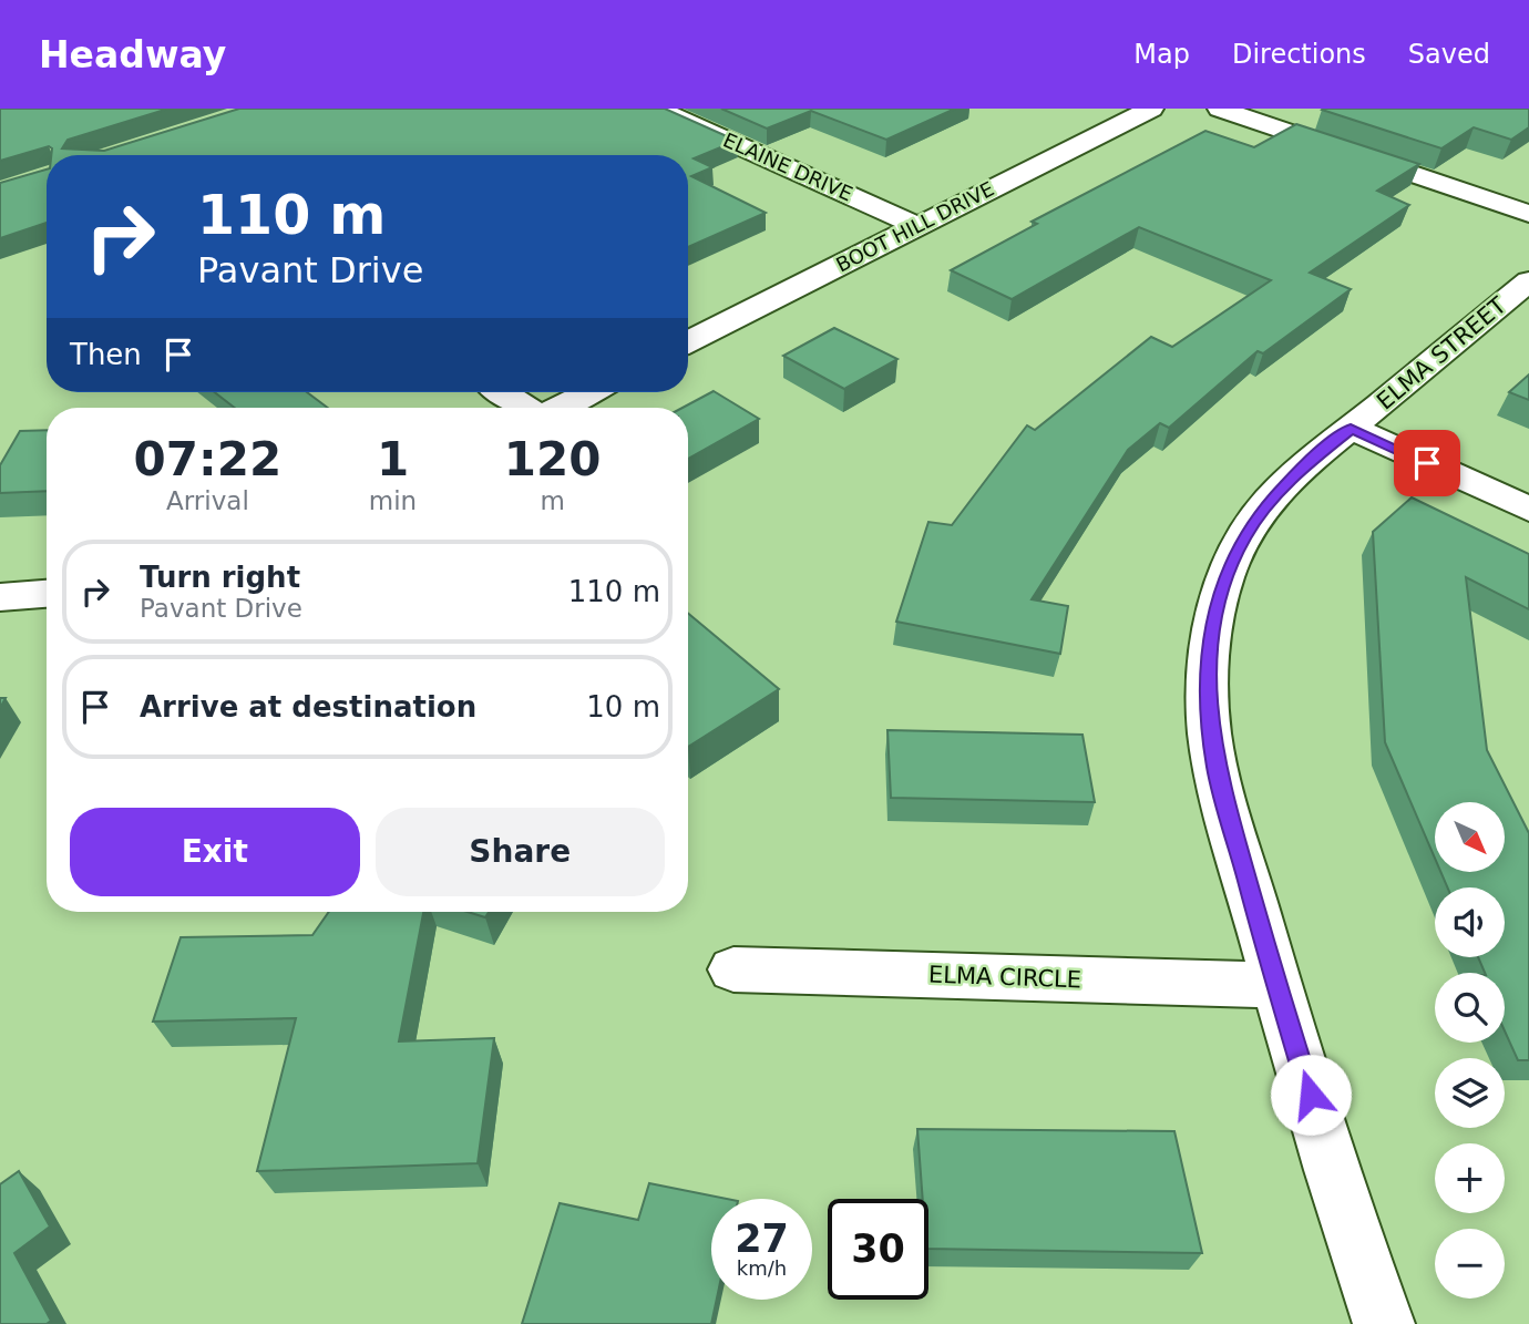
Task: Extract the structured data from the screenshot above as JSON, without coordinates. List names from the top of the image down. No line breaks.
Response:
{"streets":{"street":["ELAINE DRIVE","BOOT HILL DRIVE","ELMA STREET","ELMA CIRCLE"]},"crossings":[["ELAINE DRIVE","BOOT HILL DRIVE"],["ELMA STREET","ELMA CIRCLE"]],"north":"bottom right","page":{"header":"Headway","nav":["Map","Directions","Saved"],"turn":["110 m","Pavant Drive"],"then":"Then","eta":["07:22","Arrival","1","min","120","m"],"list":[{"name":"Turn right","note":"Pavant Drive","value":"110 m"},{"name":"Arrive at destination","value":"10 m"}],"buttons":["Exit","Share"],"map_buttons":["+","−"],"speed":"27 km/h","limit":"30"}}
